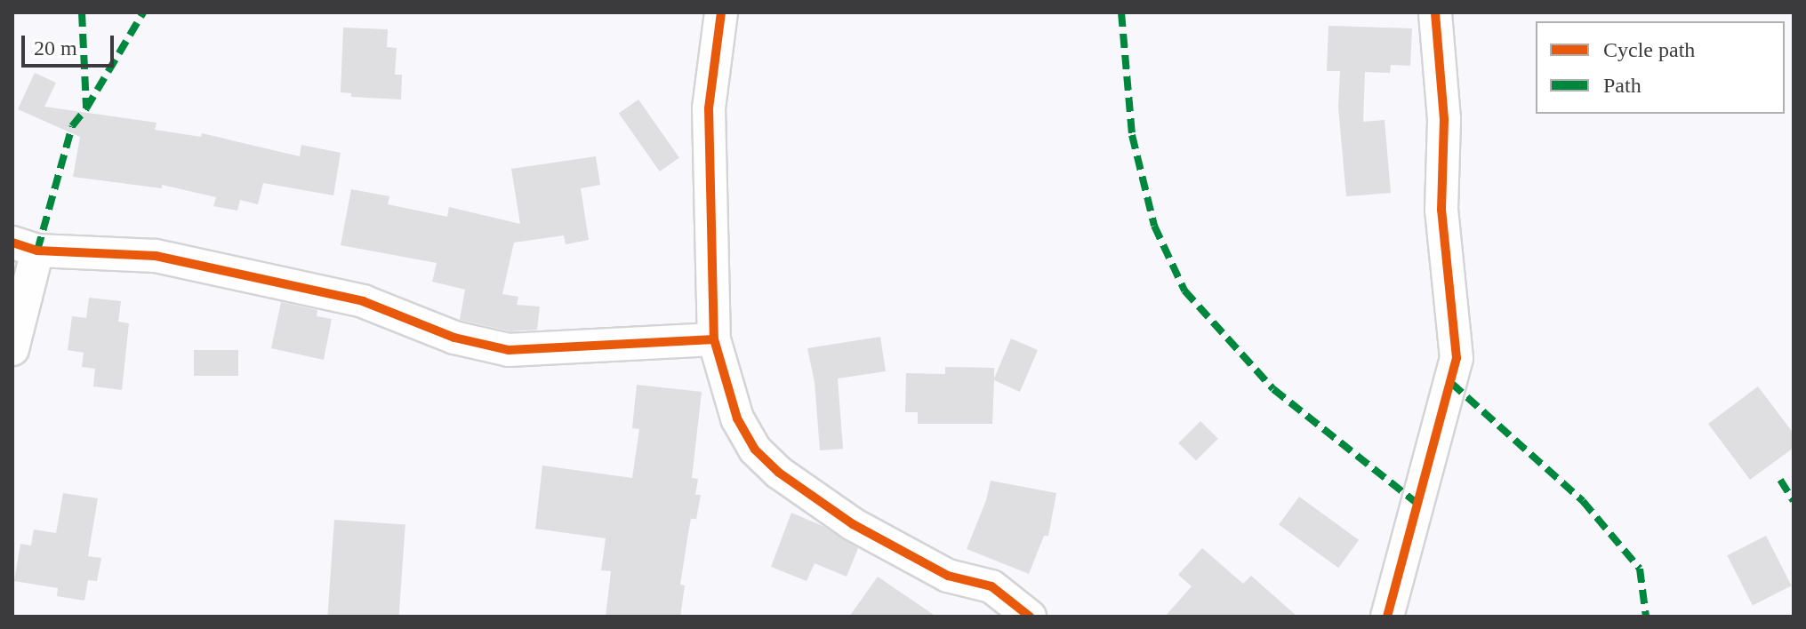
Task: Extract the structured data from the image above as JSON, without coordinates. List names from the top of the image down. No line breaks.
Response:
{"legend":["Cycle path","Path"],"scale_bar":"20 m"}
